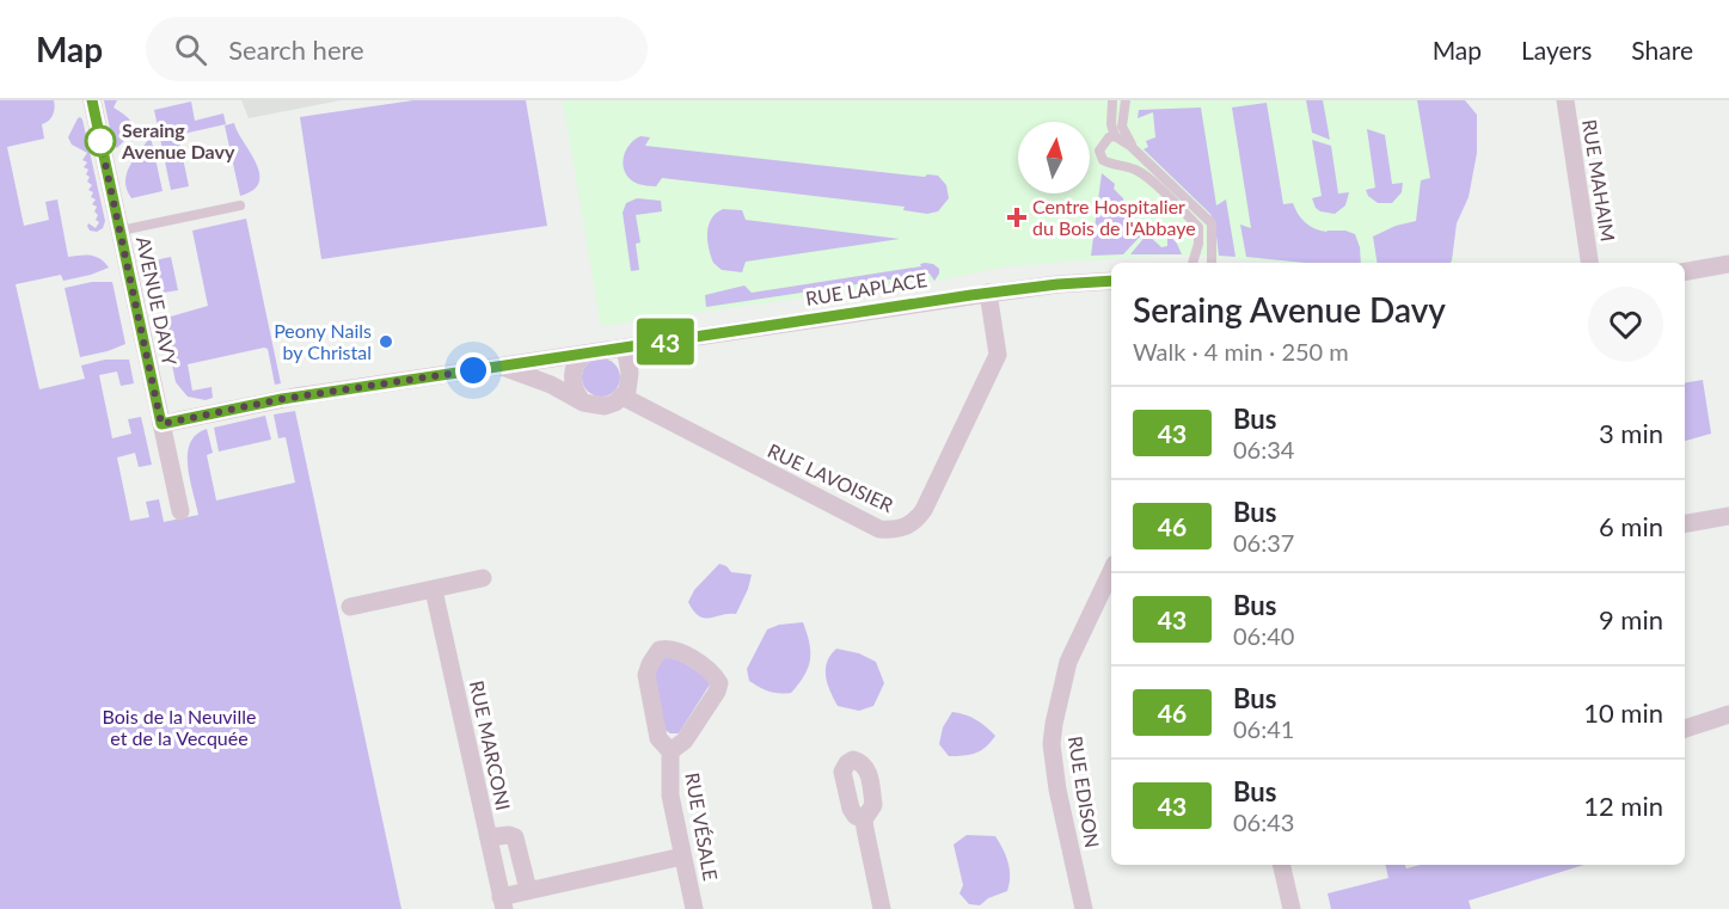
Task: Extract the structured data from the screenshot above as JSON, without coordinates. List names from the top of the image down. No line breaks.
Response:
{"streets":{"street":["RUE MAHAIM","RUE LAPLACE","AVENUE DAVY","RUE LAVOISIER","RUE MARCONI","RUE EDISON","RUE VÉSALE"]},"crossings":[["RUE LAPLACE","AVENUE DAVY"],["RUE LAPLACE","RUE LAVOISIER"]],"parks":["Bois de la Neuville et de la Vecquée"],"places":{"other":["Seraing Avenue Davy","Peony Nails by Christal"],"health":["Centre Hospitalier du Bois de l'Abbaye"]},"lines":["bus line 43"],"north":"top","page":{"header":"Map","search":"Search here","nav":["Map","Layers","Share"],"on_map":"43","heading":["Seraing Avenue Davy","Walk · 4 min · 250 m"],"list":[{"mark":"43","name":"Bus","note":"06:34","value":"3 min"},{"mark":"46","name":"Bus","note":"06:37","value":"6 min"},{"mark":"43","name":"Bus","note":"06:40","value":"9 min"},{"mark":"46","name":"Bus","note":"06:41","value":"10 min"},{"mark":"43","name":"Bus","note":"06:43","value":"12 min"}]}}
